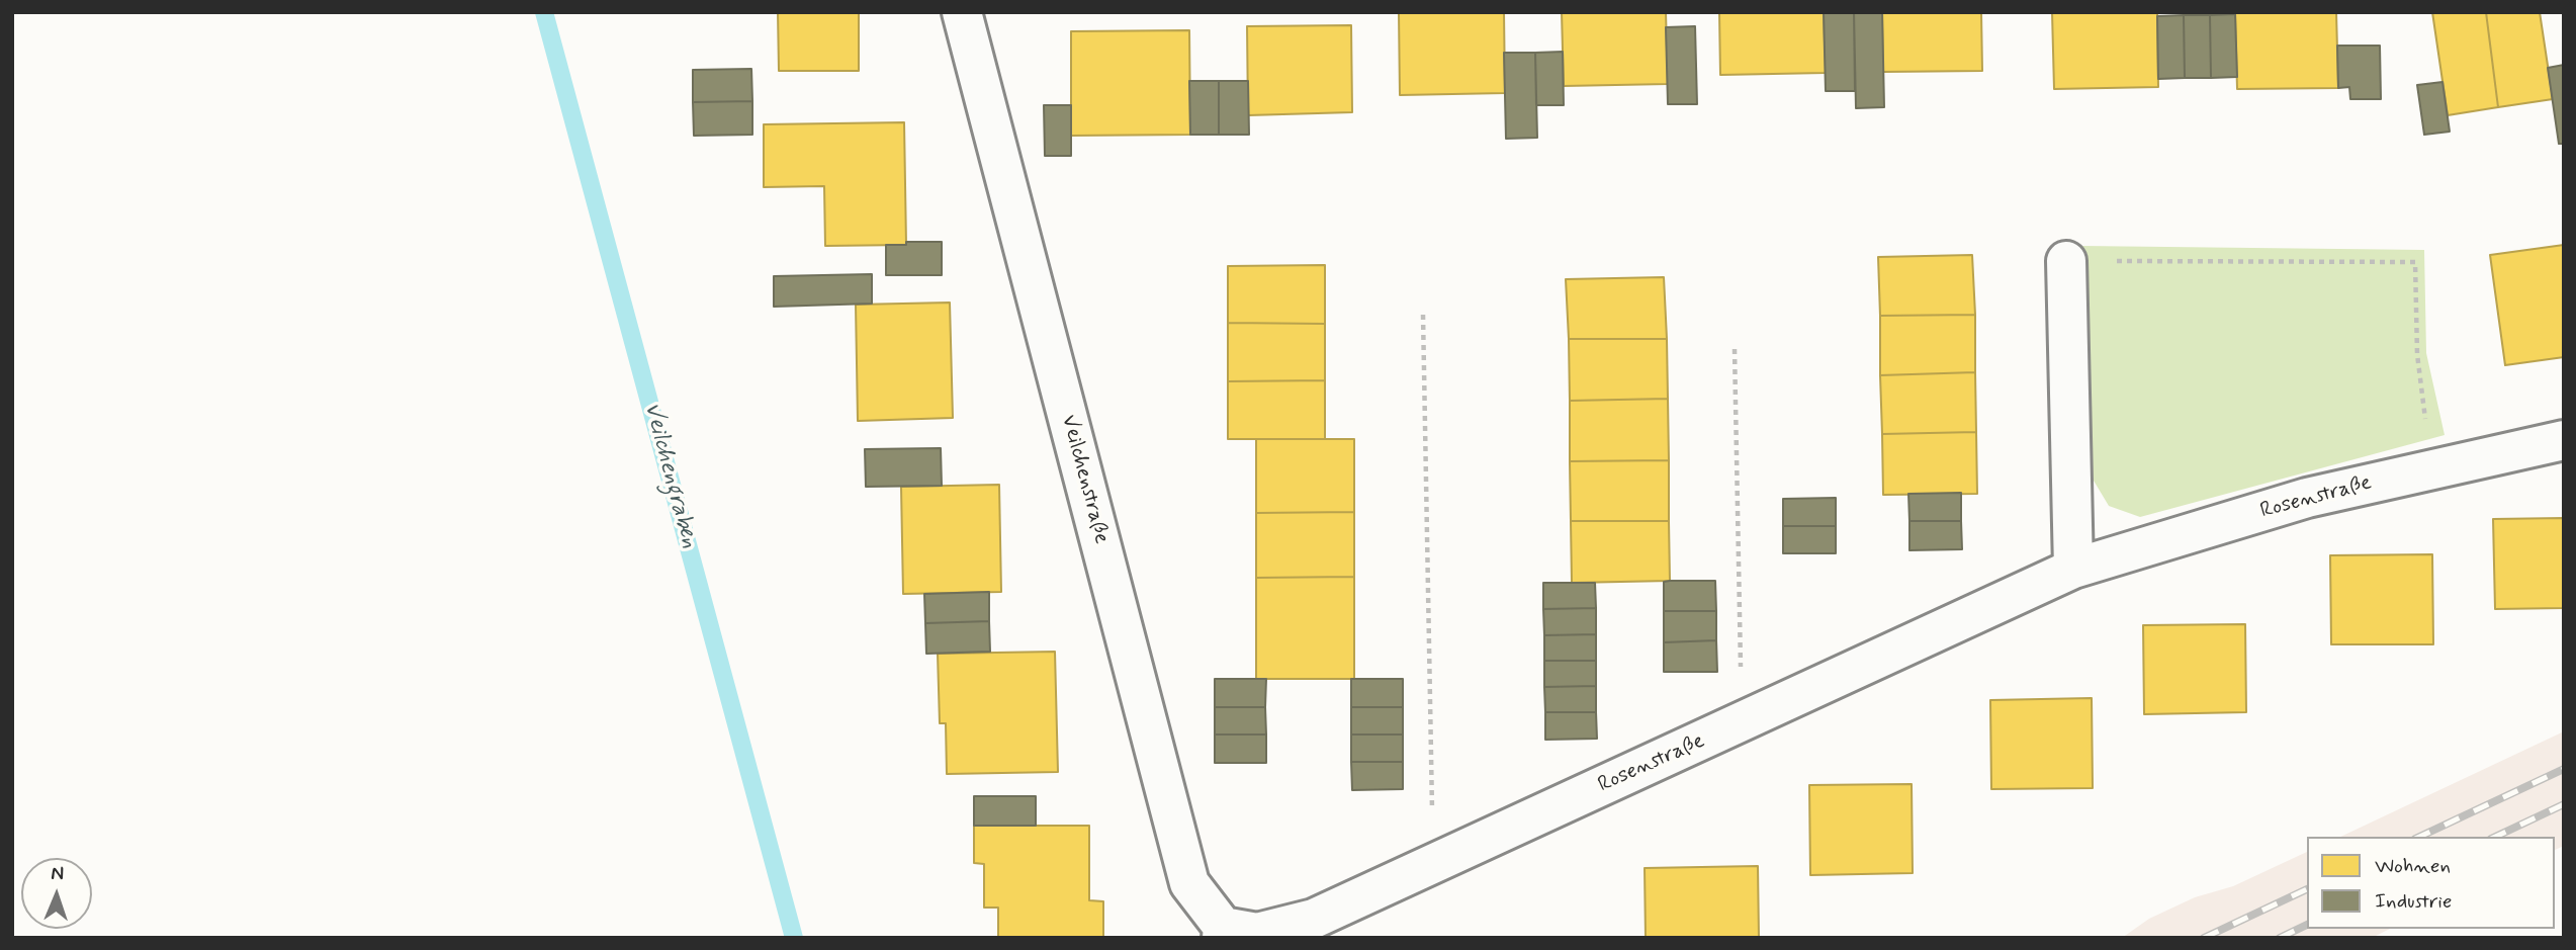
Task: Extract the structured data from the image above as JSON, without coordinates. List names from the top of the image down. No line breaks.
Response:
{"streets":{"street":["Veilchenstraße","Rosenstraße"]},"crossings":[["Veilchenstraße","Rosenstraße"]],"water":["Veilchengraben"],"legend":["Wohnen","Industrie"],"north":"top"}
